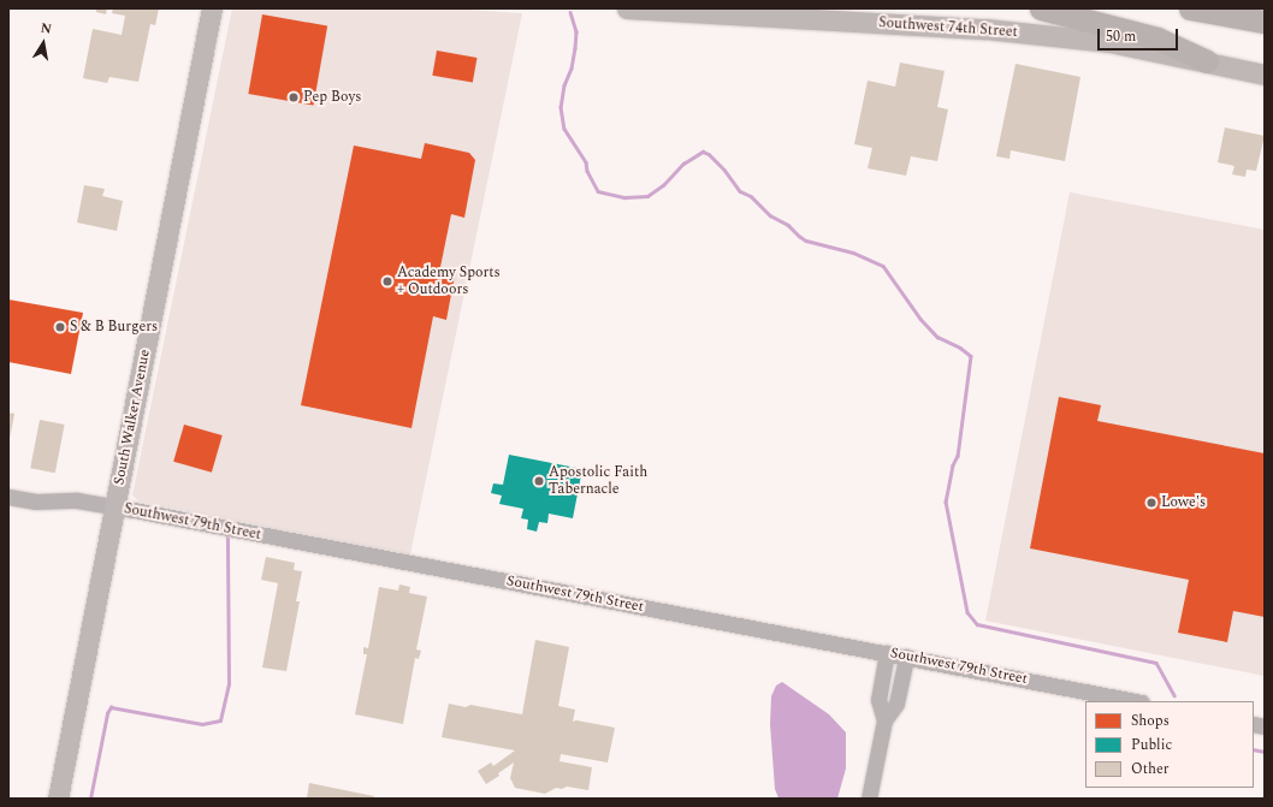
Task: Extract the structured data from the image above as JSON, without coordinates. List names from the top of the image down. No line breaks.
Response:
{"streets":{"main road":["Southwest 74th Street","South Walker Avenue"],"street":["Southwest 79th Street"]},"crossings":[["South Walker Avenue","Southwest 79th Street"]],"places":["Pep Boys","Academy Sports + Outdoors","S & B Burgers","Apostolic Faith Tabernacle","Lowe's"],"legend":["Shops","Public","Other"],"scale_bar":"50 m","north":"top"}
